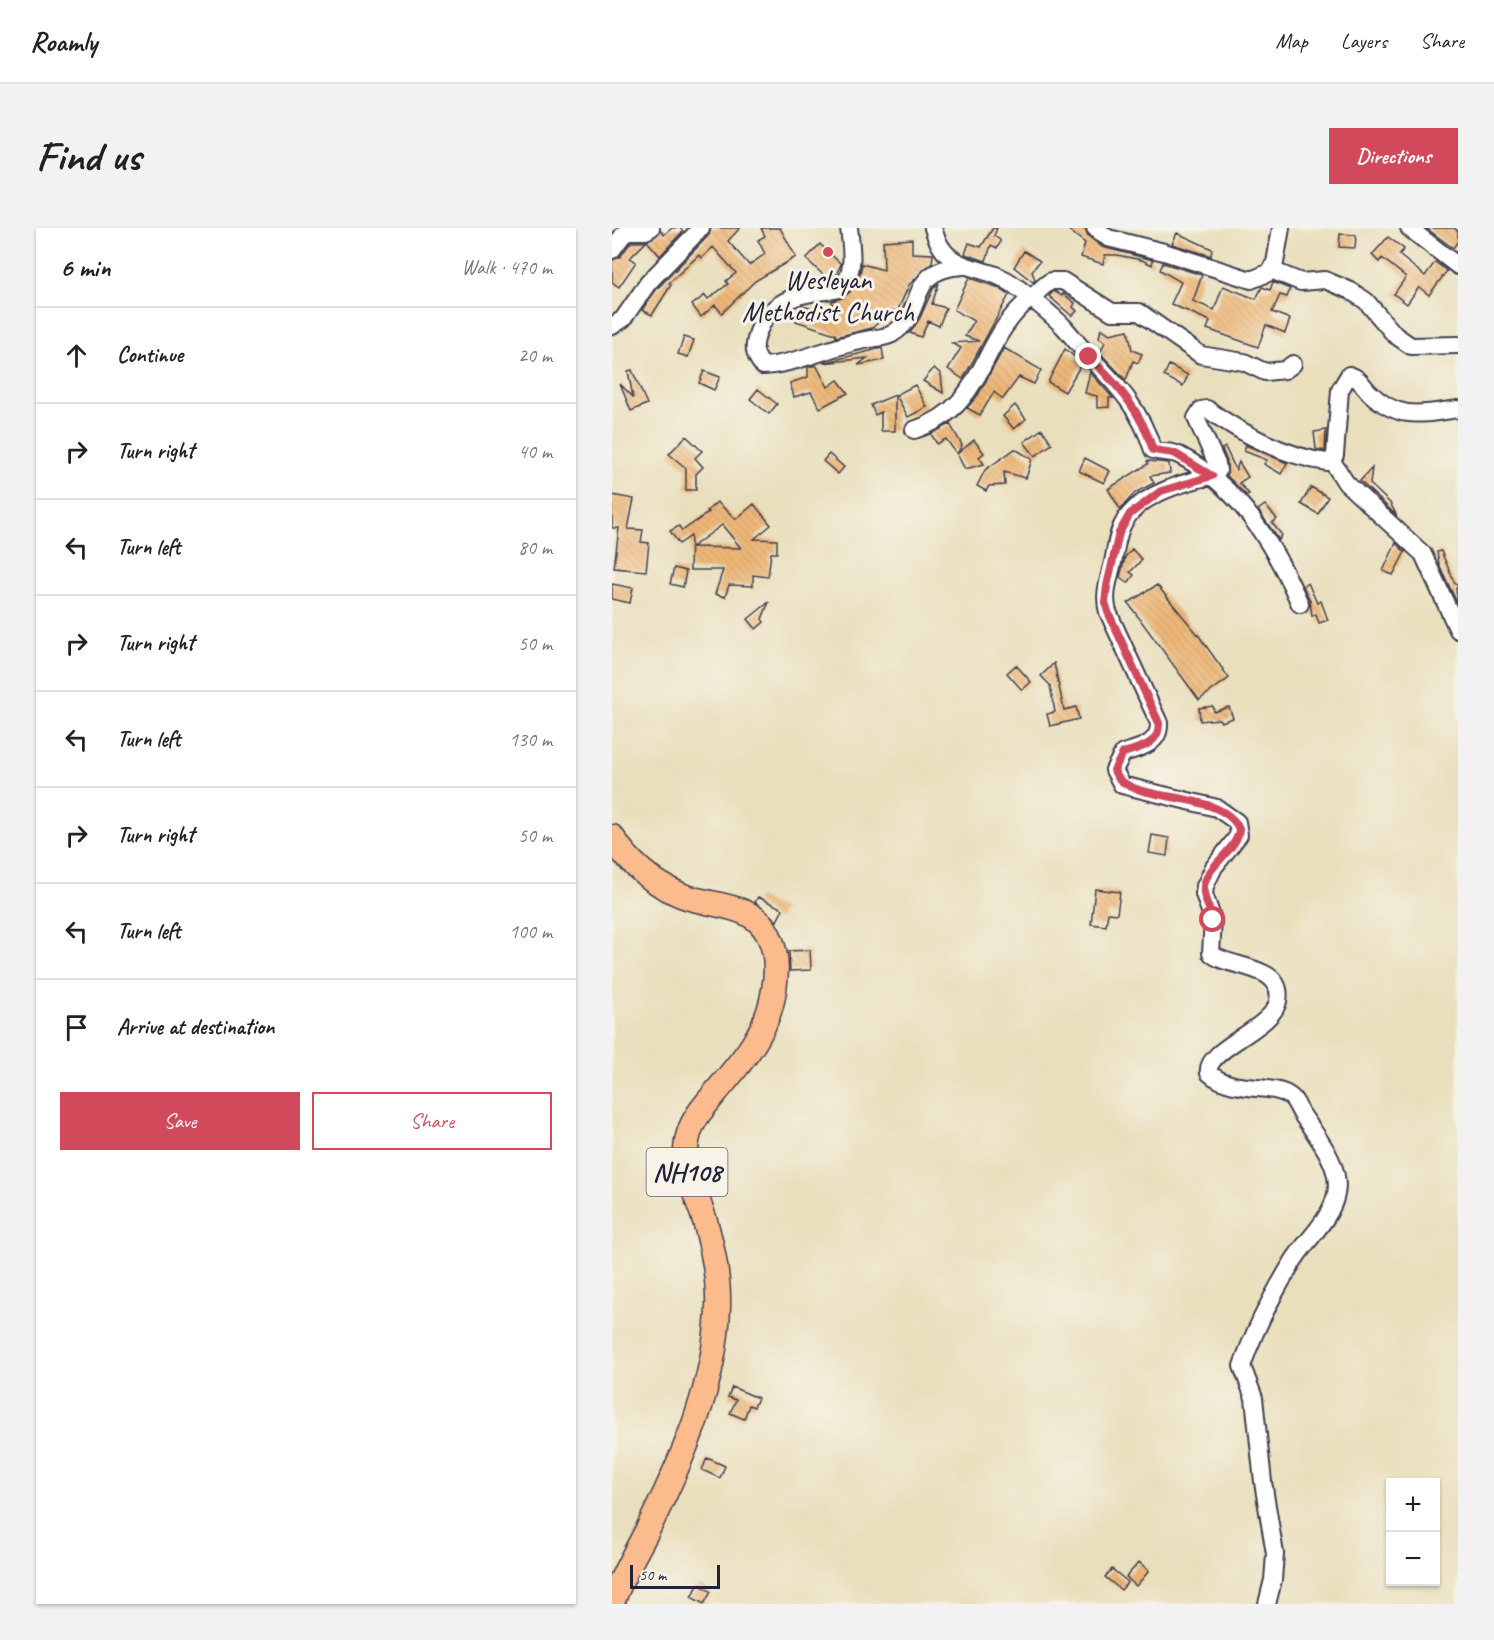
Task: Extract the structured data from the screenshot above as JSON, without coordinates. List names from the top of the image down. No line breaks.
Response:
{"streets":{"highway":["NH108"]},"places":["Wesleyan Methodist Church"],"scale_bar":"50 m","page":{"header":"Roamly","nav":["Map","Layers","Share"],"buttons":["Directions",["Save","Share"]],"title":"Find us","heading":["6 min","Walk · 470 m"],"list":[["Continue","20 m"],["Turn right","40 m"],["Turn left","80 m"],["Turn right","50 m"],["Turn left","130 m"],["Turn right","50 m"],["Turn left","100 m"],"Arrive at destination"],"map_buttons":["+","−"],"scale":"50 m"}}
